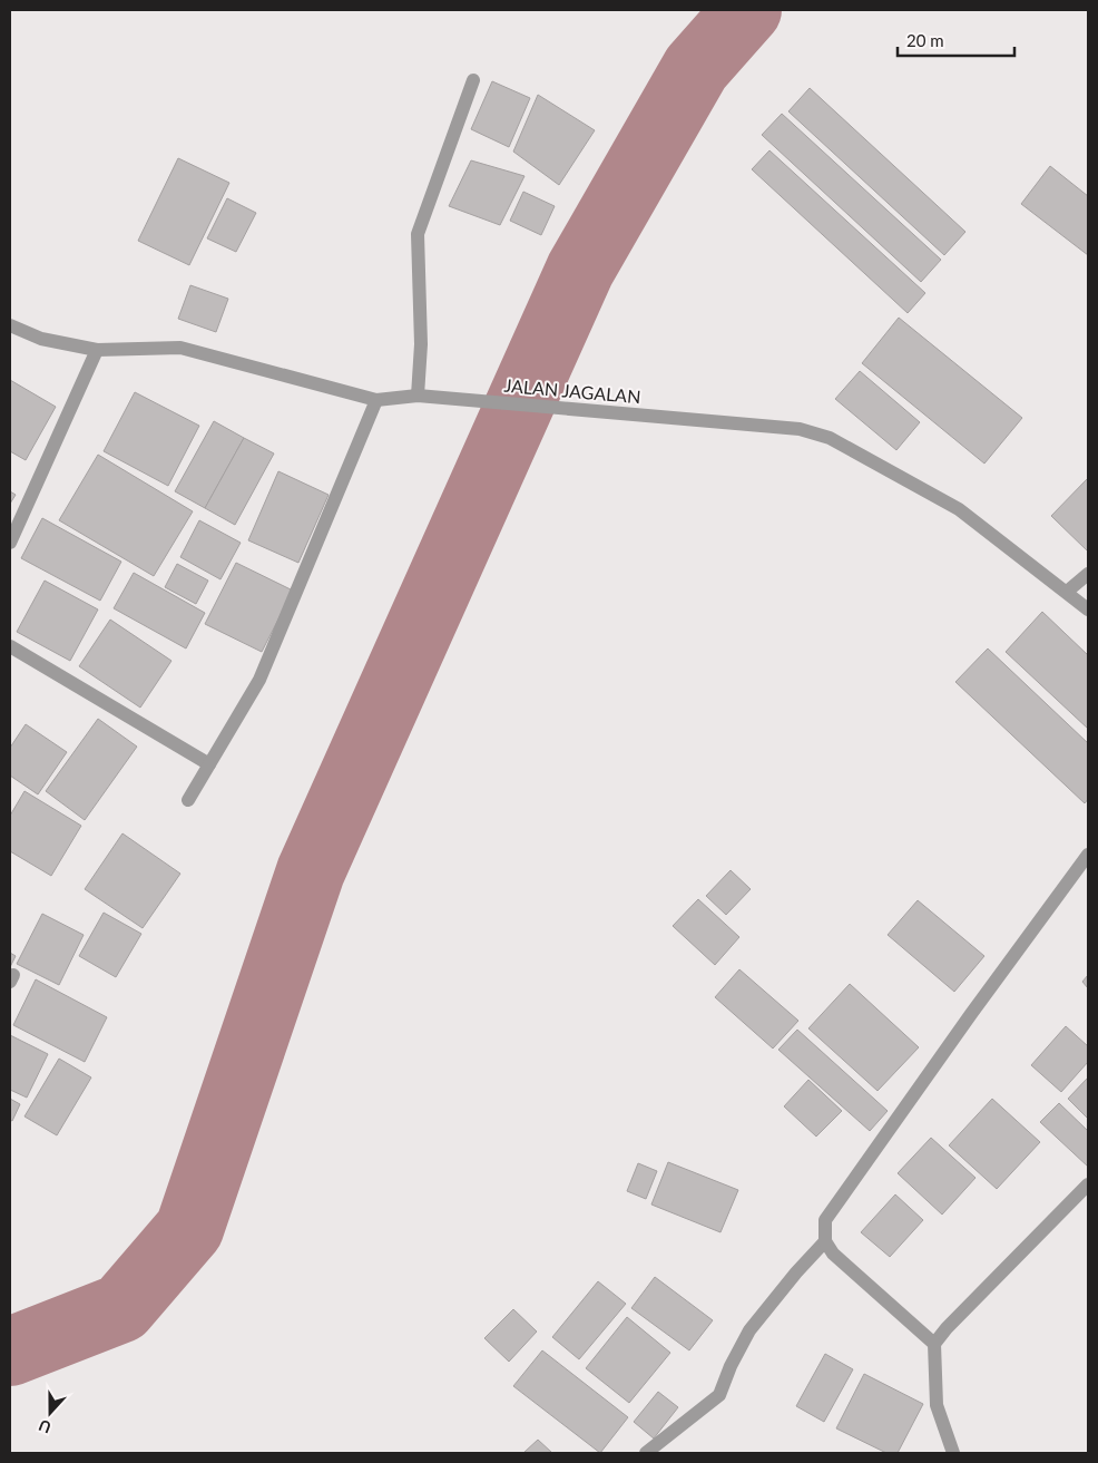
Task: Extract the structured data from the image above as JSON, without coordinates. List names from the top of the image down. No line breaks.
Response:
{"streets":{"street":["JALAN JAGALAN"]},"scale_bar":"20 m","north":"bottom"}
